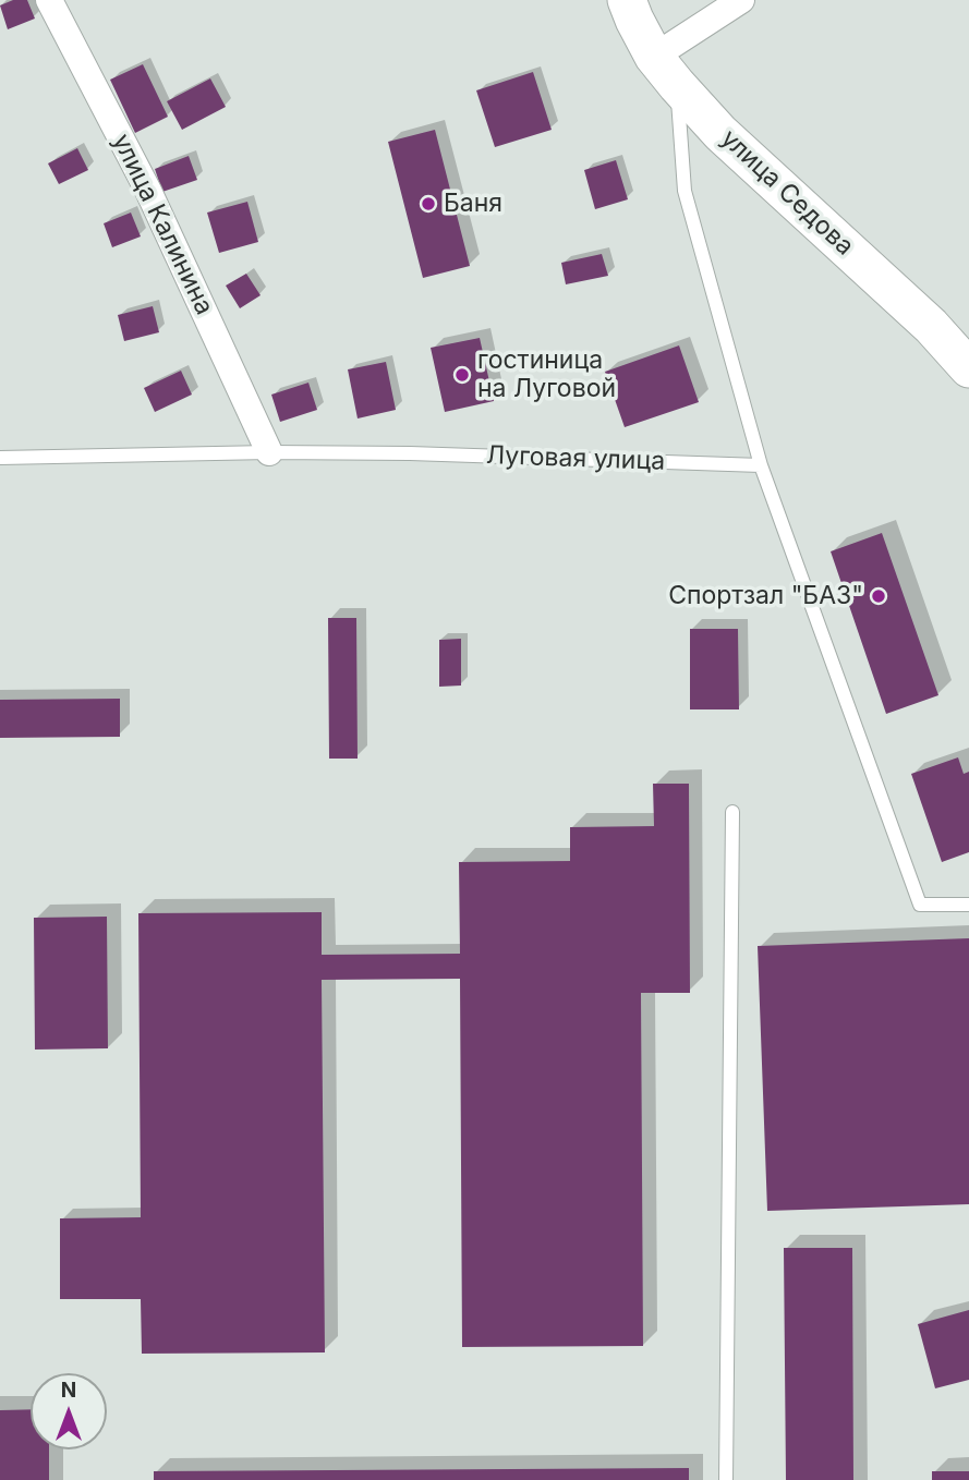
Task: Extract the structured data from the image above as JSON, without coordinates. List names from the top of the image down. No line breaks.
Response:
{"streets":{"main road":["улица Седова"],"street":["улица Калинина"],"lane":["Луговая улица"]},"crossings":[["улица Калинина","Луговая улица"]],"places":["Баня","гостиница на Луговой","Спортзал \"БАЗ\""],"north":"top"}
